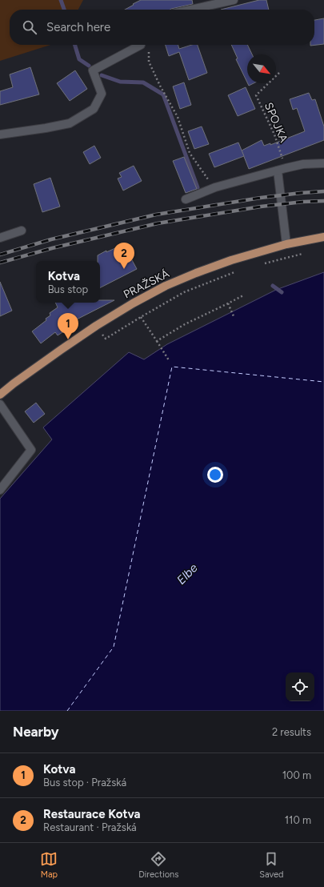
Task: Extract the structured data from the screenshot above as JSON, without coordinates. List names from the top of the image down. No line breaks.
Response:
{"streets":{"main road":["PRAŽSKÁ"],"path":["SPOJKA"]},"water":["Elbe"],"north":"bottom right","page":{"search":"Search here","pins":["2","1"],"popup":["Kotva","Bus stop"],"heading":["Nearby","2 results"],"list":[{"mark":"1","name":"Kotva","note":"Bus stop · Pražská","value":"100 m"},{"mark":"2","name":"Restaurace Kotva","note":"Restaurant · Pražská","value":"110 m"}],"nav":["Map","Directions","Saved"]}}
